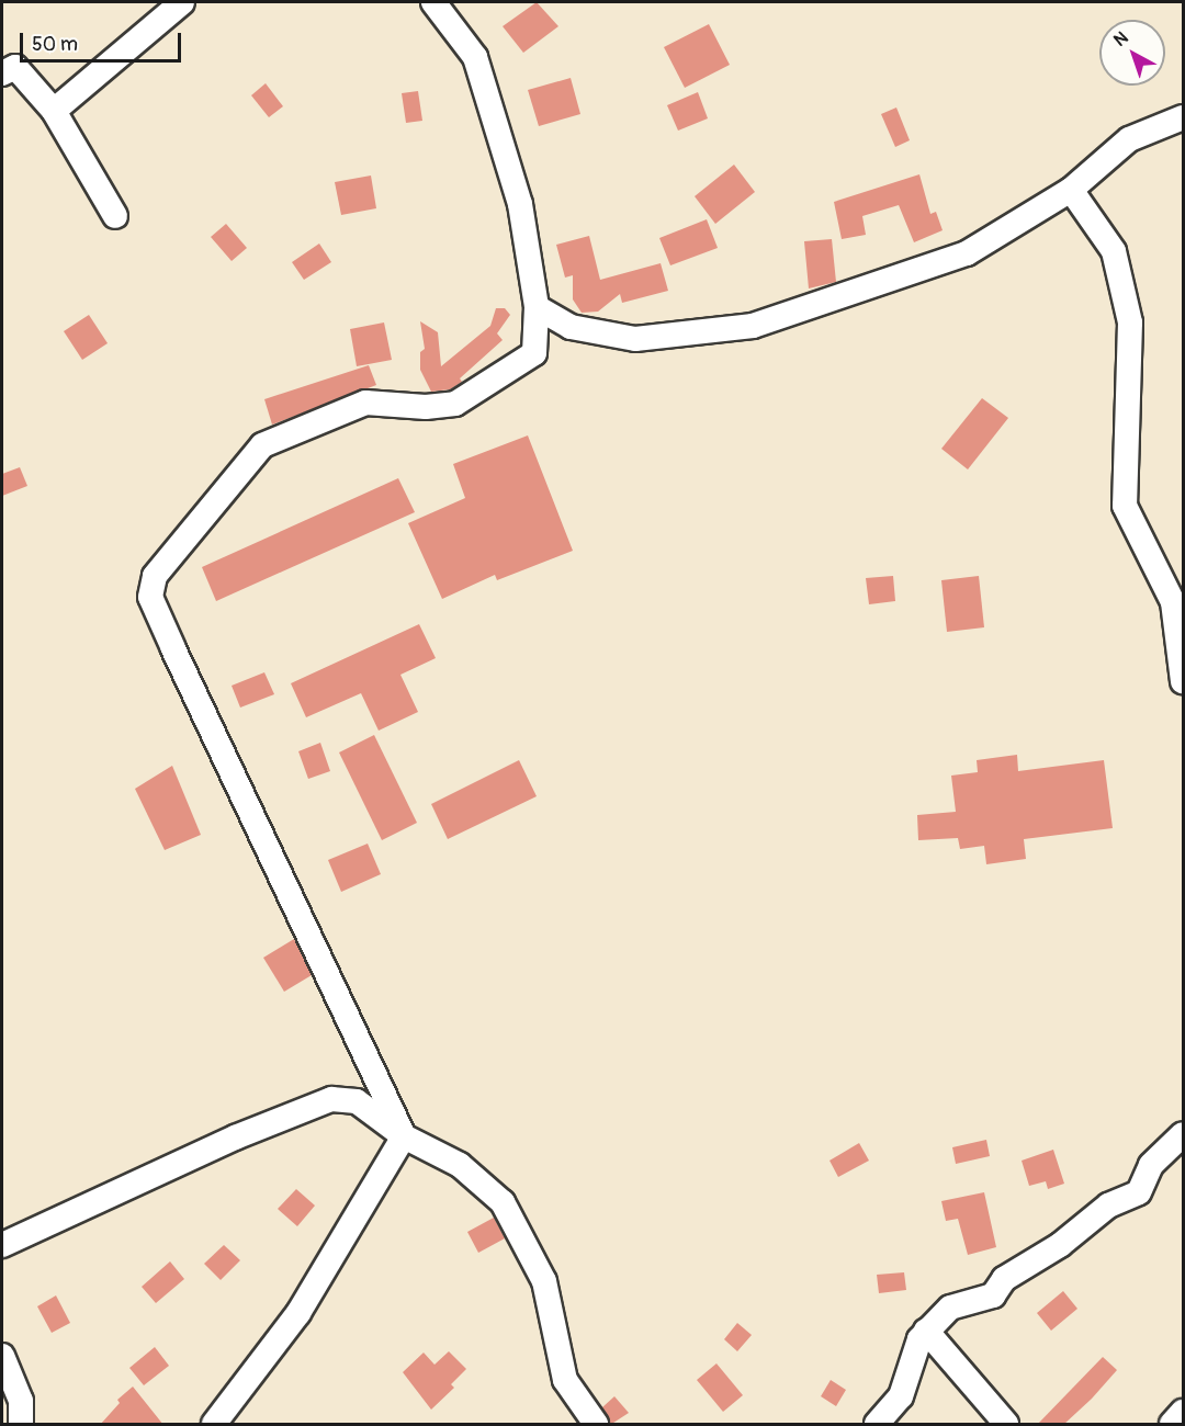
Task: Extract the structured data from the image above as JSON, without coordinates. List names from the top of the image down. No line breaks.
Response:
{"scale_bar":"50 m","north":"top left"}
